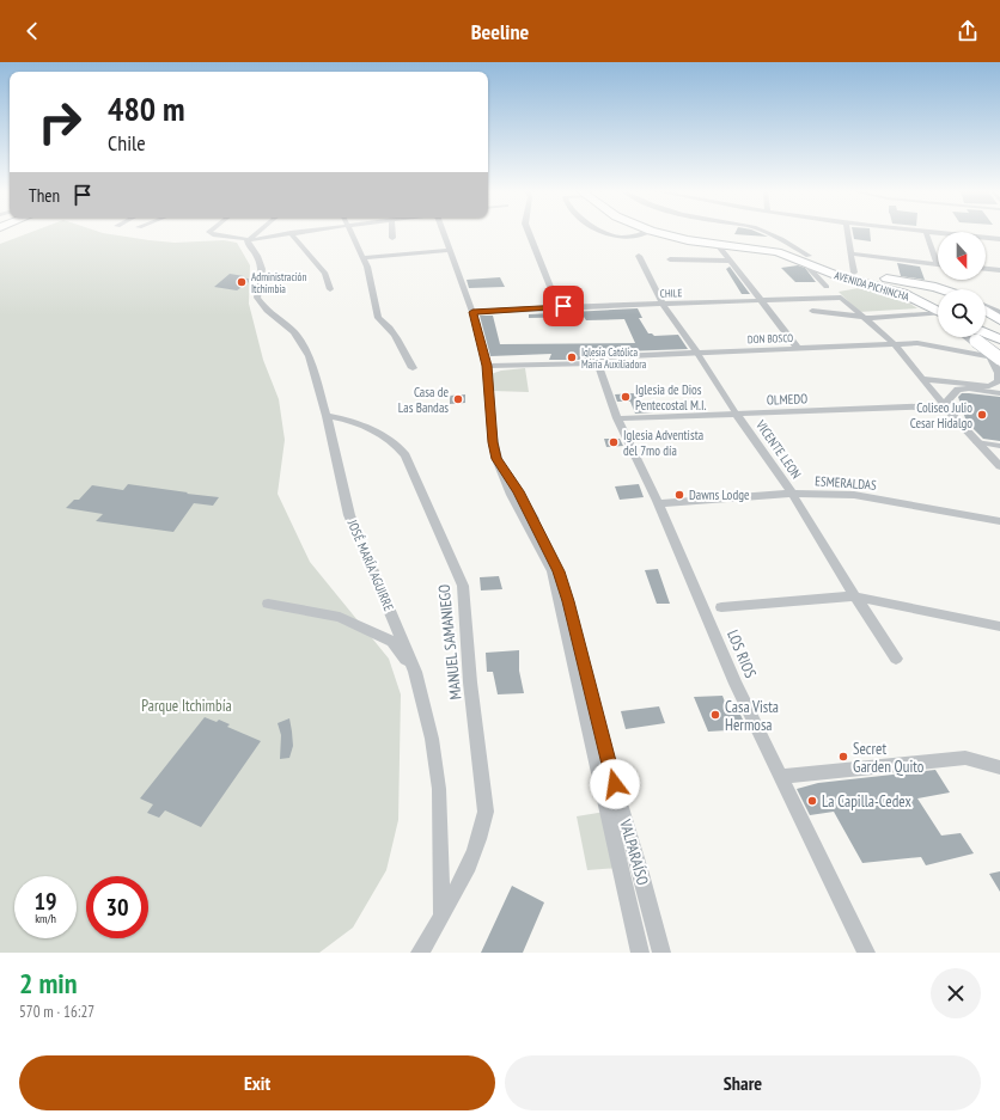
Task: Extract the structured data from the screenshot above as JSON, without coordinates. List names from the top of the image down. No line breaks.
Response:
{"streets":{"main road":["AVENIDA PICHINCHA"],"street":["CHILE","DON BOSCO","OLMEDO","VICENTE LEON","ESMERALDAS","JOSÉ MARÍA AGUIRRE","MANUEL SAMANIEGO","LOS RIOS","VALPARAÍSO"]},"crossings":[["CHILE","DON BOSCO"],["CHILE","OLMEDO"],["CHILE","VICENTE LEON"],["CHILE","VALPARAÍSO"],["DON BOSCO","VICENTE LEON"],["DON BOSCO","LOS RIOS"],["DON BOSCO","VALPARAÍSO"],["OLMEDO","VICENTE LEON"],["OLMEDO","LOS RIOS"],["VICENTE LEON","ESMERALDAS"],["ESMERALDAS","LOS RIOS"],["JOSÉ MARÍA AGUIRRE","MANUEL SAMANIEGO"]],"parks":["Parque Itchimbía"],"places":["Administración Itchimbia","Iglesia Católica María Auxiliadora","Iglesia de Dios Pentecostal M.I.","Casa de Las Bandas","Coliseo Julio Cesar Hidalgo","Iglesia Adventista del 7mo día","Dawns Lodge","Casa Vista Hermosa","Secret Garden Quito","La Capilla-Cedex"],"north":"bottom","page":{"header":"Beeline","turn":["480 m","Chile"],"then":"Then","speed":"19 km/h","limit":"30","heading":["2 min","570 m · 16:27"],"buttons":["Exit","Share"]}}
